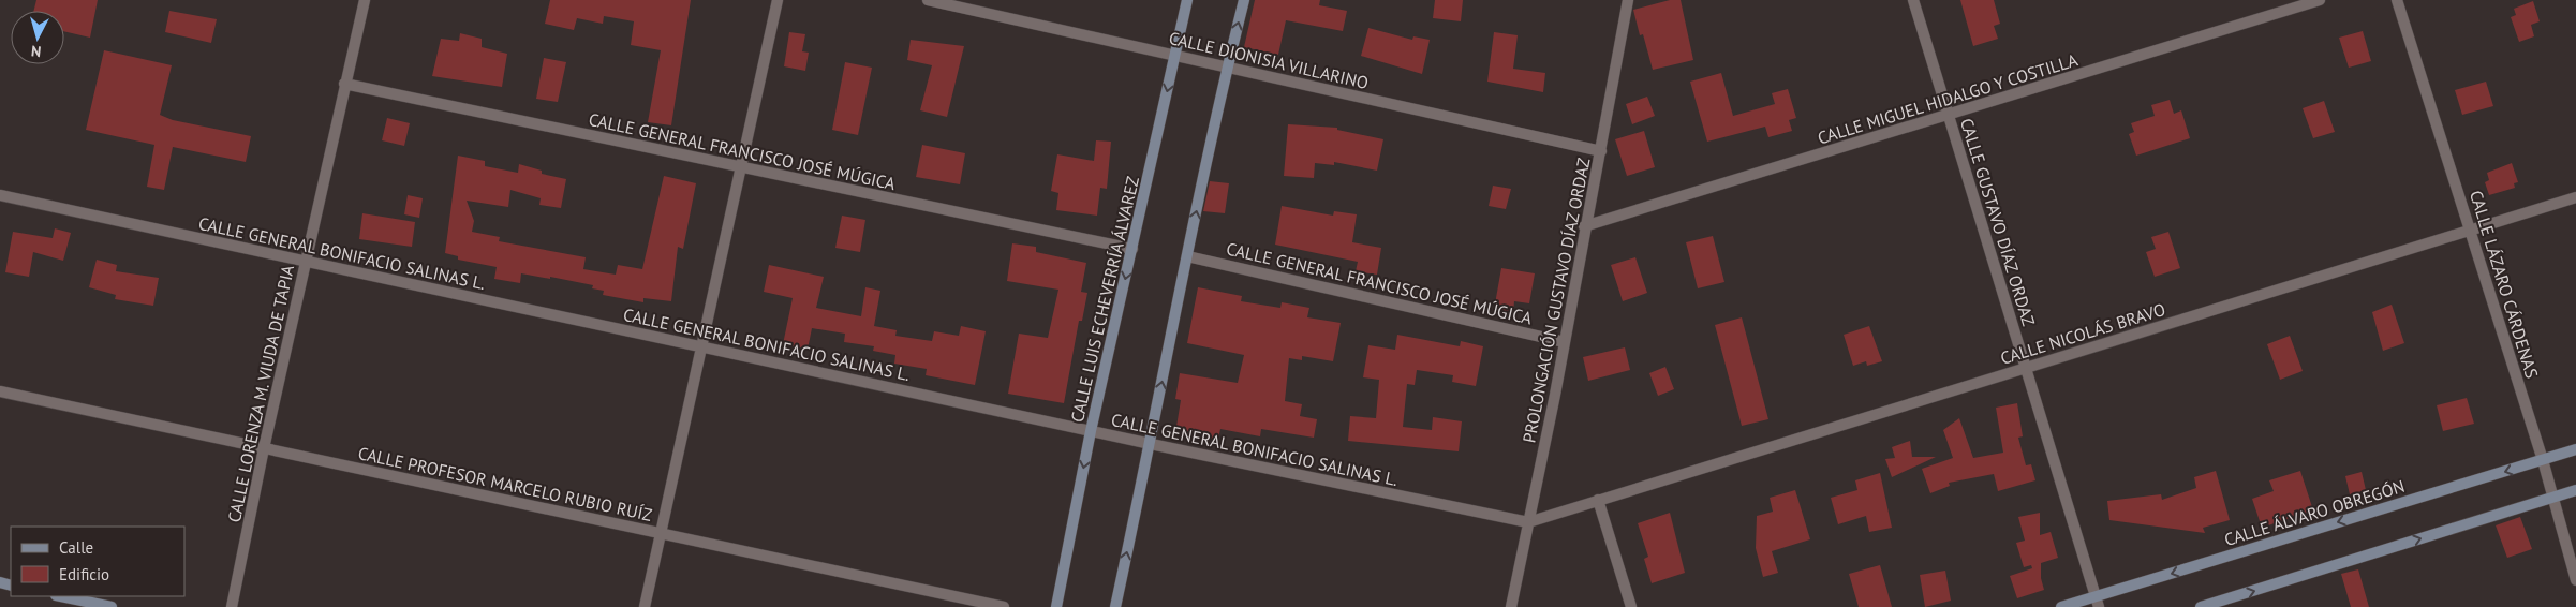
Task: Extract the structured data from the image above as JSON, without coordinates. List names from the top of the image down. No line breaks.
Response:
{"streets":{"street":["CALLE DIONISIA VILLARINO","CALLE MIGUEL HIDALGO Y COSTILLA","CALLE GENERAL FRANCISCO JOSÉ MÚGICA","CALLE GUSTAVO DÍAZ ORDAZ","CALLE GENERAL BONIFACIO SALINAS L.","CALLE LÁZARO CÁRDENAS","CALLE LUIS ECHEVERRÍA ÁLVAREZ","PROLONGACIÓN GUSTAVO DÍAZ ORDAZ","CALLE NICOLÁS BRAVO","CALLE LORENZA M. VIUDA DE TAPIA","CALLE PROFESOR MARCELO RUBIO RUÍZ","CALLE ÁLVARO OBREGÓN"]},"crossings":[["CALLE DIONISIA VILLARINO","CALLE LUIS ECHEVERRÍA ÁLVAREZ"],["CALLE DIONISIA VILLARINO","PROLONGACIÓN GUSTAVO DÍAZ ORDAZ"],["CALLE MIGUEL HIDALGO Y COSTILLA","CALLE GUSTAVO DÍAZ ORDAZ"],["CALLE MIGUEL HIDALGO Y COSTILLA","PROLONGACIÓN GUSTAVO DÍAZ ORDAZ"],["CALLE GENERAL FRANCISCO JOSÉ MÚGICA","CALLE LUIS ECHEVERRÍA ÁLVAREZ"],["CALLE GENERAL FRANCISCO JOSÉ MÚGICA","PROLONGACIÓN GUSTAVO DÍAZ ORDAZ"],["CALLE GENERAL FRANCISCO JOSÉ MÚGICA","CALLE LORENZA M. VIUDA DE TAPIA"],["CALLE GUSTAVO DÍAZ ORDAZ","CALLE NICOLÁS BRAVO"],["CALLE GUSTAVO DÍAZ ORDAZ","CALLE ÁLVARO OBREGÓN"],["CALLE GENERAL BONIFACIO SALINAS L.","CALLE LUIS ECHEVERRÍA ÁLVAREZ"],["CALLE GENERAL BONIFACIO SALINAS L.","PROLONGACIÓN GUSTAVO DÍAZ ORDAZ"],["CALLE GENERAL BONIFACIO SALINAS L.","CALLE NICOLÁS BRAVO"],["CALLE GENERAL BONIFACIO SALINAS L.","CALLE LORENZA M. VIUDA DE TAPIA"],["CALLE LÁZARO CÁRDENAS","CALLE NICOLÁS BRAVO"],["CALLE LÁZARO CÁRDENAS","CALLE ÁLVARO OBREGÓN"],["PROLONGACIÓN GUSTAVO DÍAZ ORDAZ","CALLE NICOLÁS BRAVO"],["CALLE LORENZA M. VIUDA DE TAPIA","CALLE PROFESOR MARCELO RUBIO RUÍZ"]],"legend":["Calle","Edificio"],"north":"bottom"}
